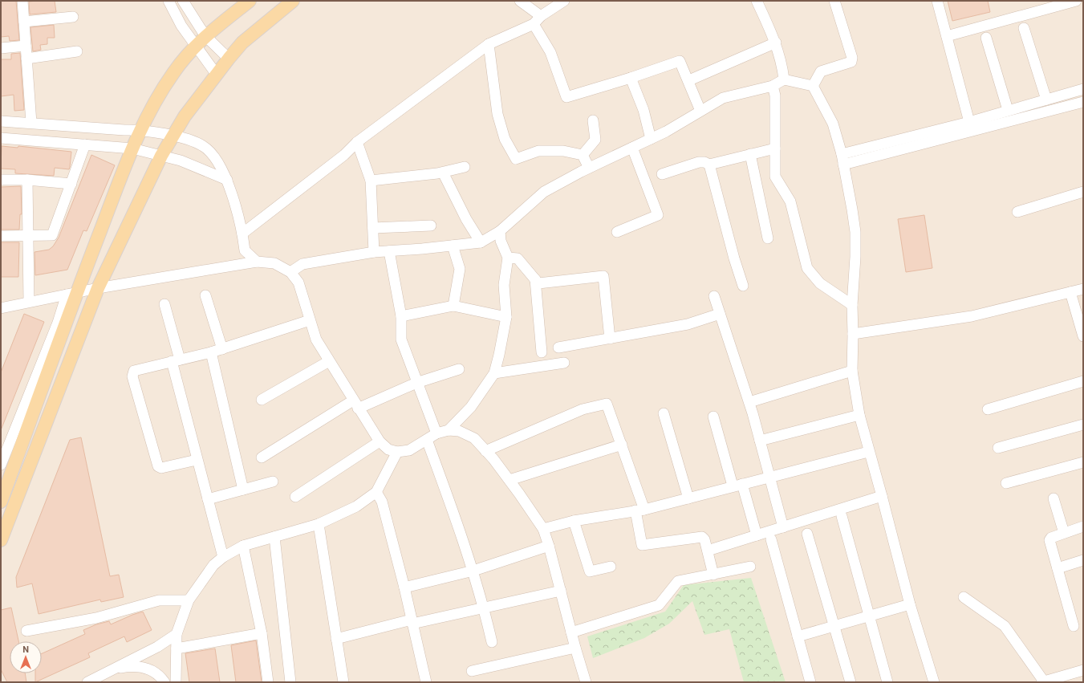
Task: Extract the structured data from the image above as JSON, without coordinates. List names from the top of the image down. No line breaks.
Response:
{"north":"top"}
